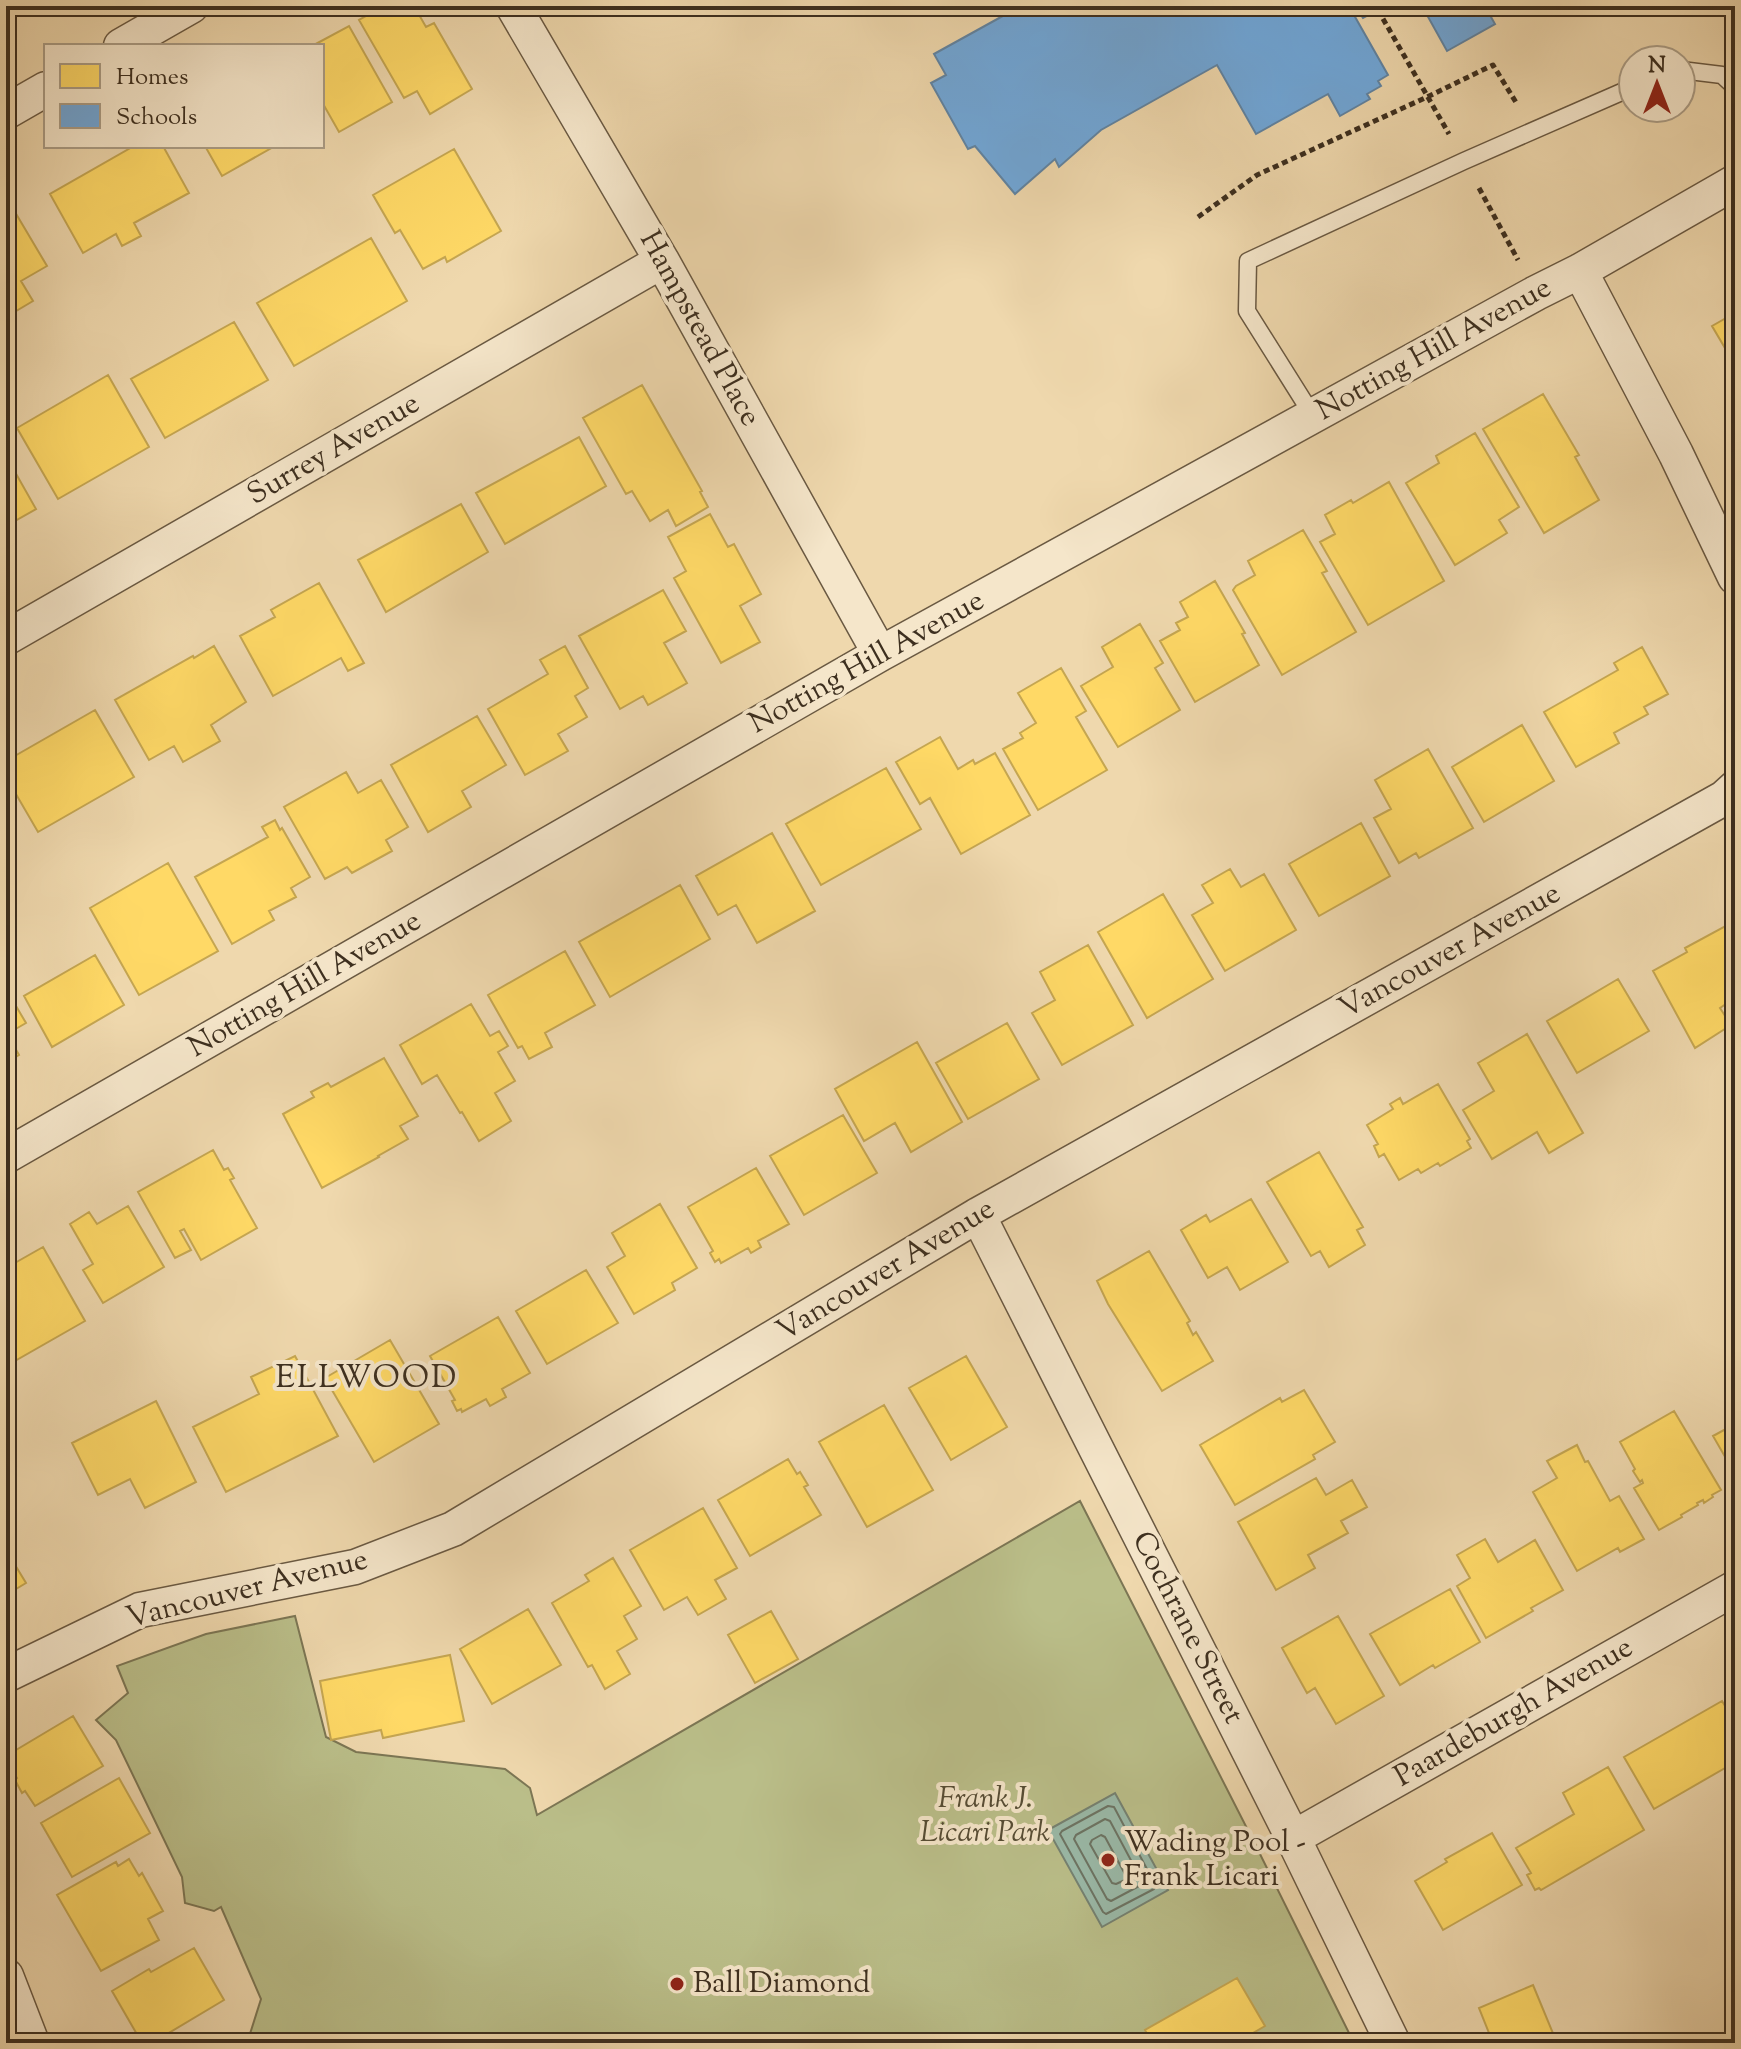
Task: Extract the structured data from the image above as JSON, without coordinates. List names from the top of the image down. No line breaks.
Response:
{"streets":{"street":["Hampstead Place","Notting Hill Avenue","Surrey Avenue","Vancouver Avenue","Cochrane Street","Paardeburgh Avenue"]},"crossings":[["Hampstead Place","Notting Hill Avenue"],["Hampstead Place","Surrey Avenue"],["Vancouver Avenue","Cochrane Street"],["Cochrane Street","Paardeburgh Avenue"]],"districts":["ELLWOOD"],"parks":["Frank J. Licari Park"],"places":["Wading Pool - Frank Licari","Ball Diamond"],"legend":["Homes","Schools"],"north":"top"}
